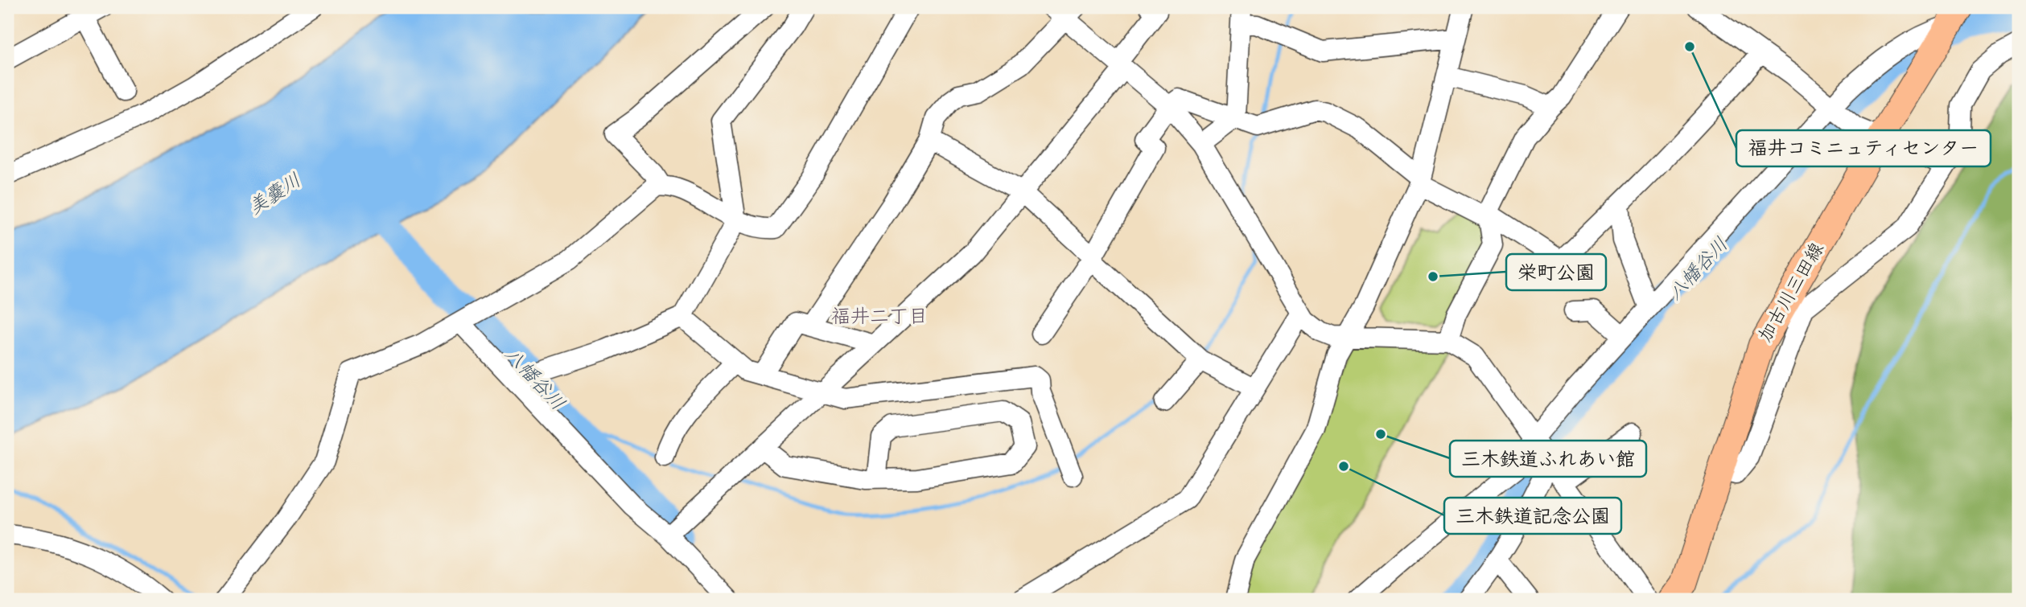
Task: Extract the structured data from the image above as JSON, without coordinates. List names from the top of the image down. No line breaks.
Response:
{"streets":{"main road":["加古川三田線"]},"districts":["福井二丁目"],"water":["美嚢川","八幡谷川"],"places":["福井コミニュティセンター","栄町公園","三木鉄道ふれあい館","三木鉄道記念公園"]}
